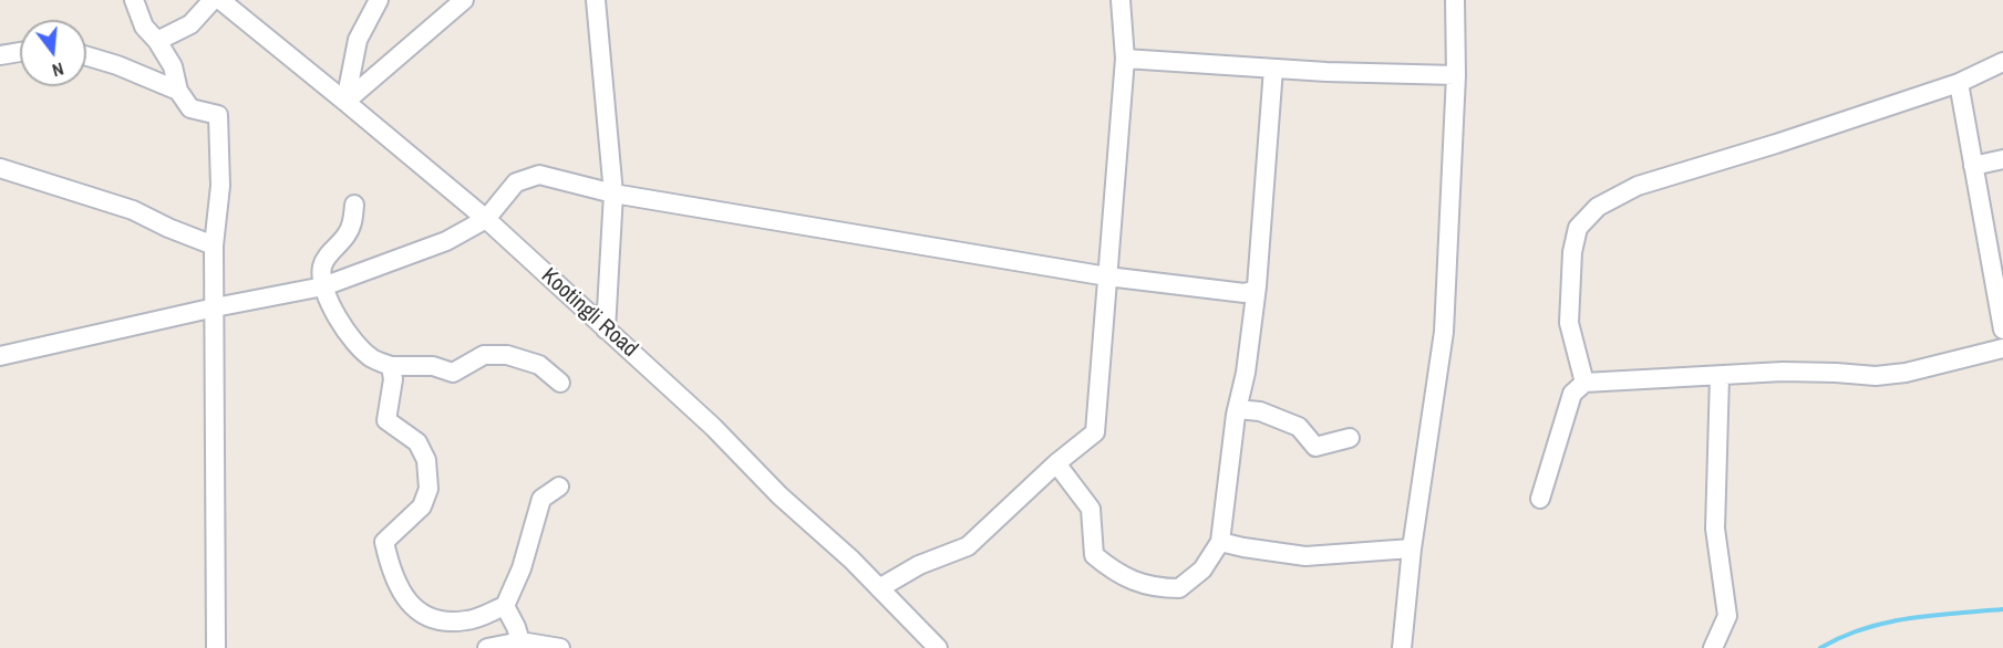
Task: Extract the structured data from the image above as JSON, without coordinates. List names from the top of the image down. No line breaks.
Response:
{"streets":{"street":["Kootingli Road"]},"north":"bottom"}
